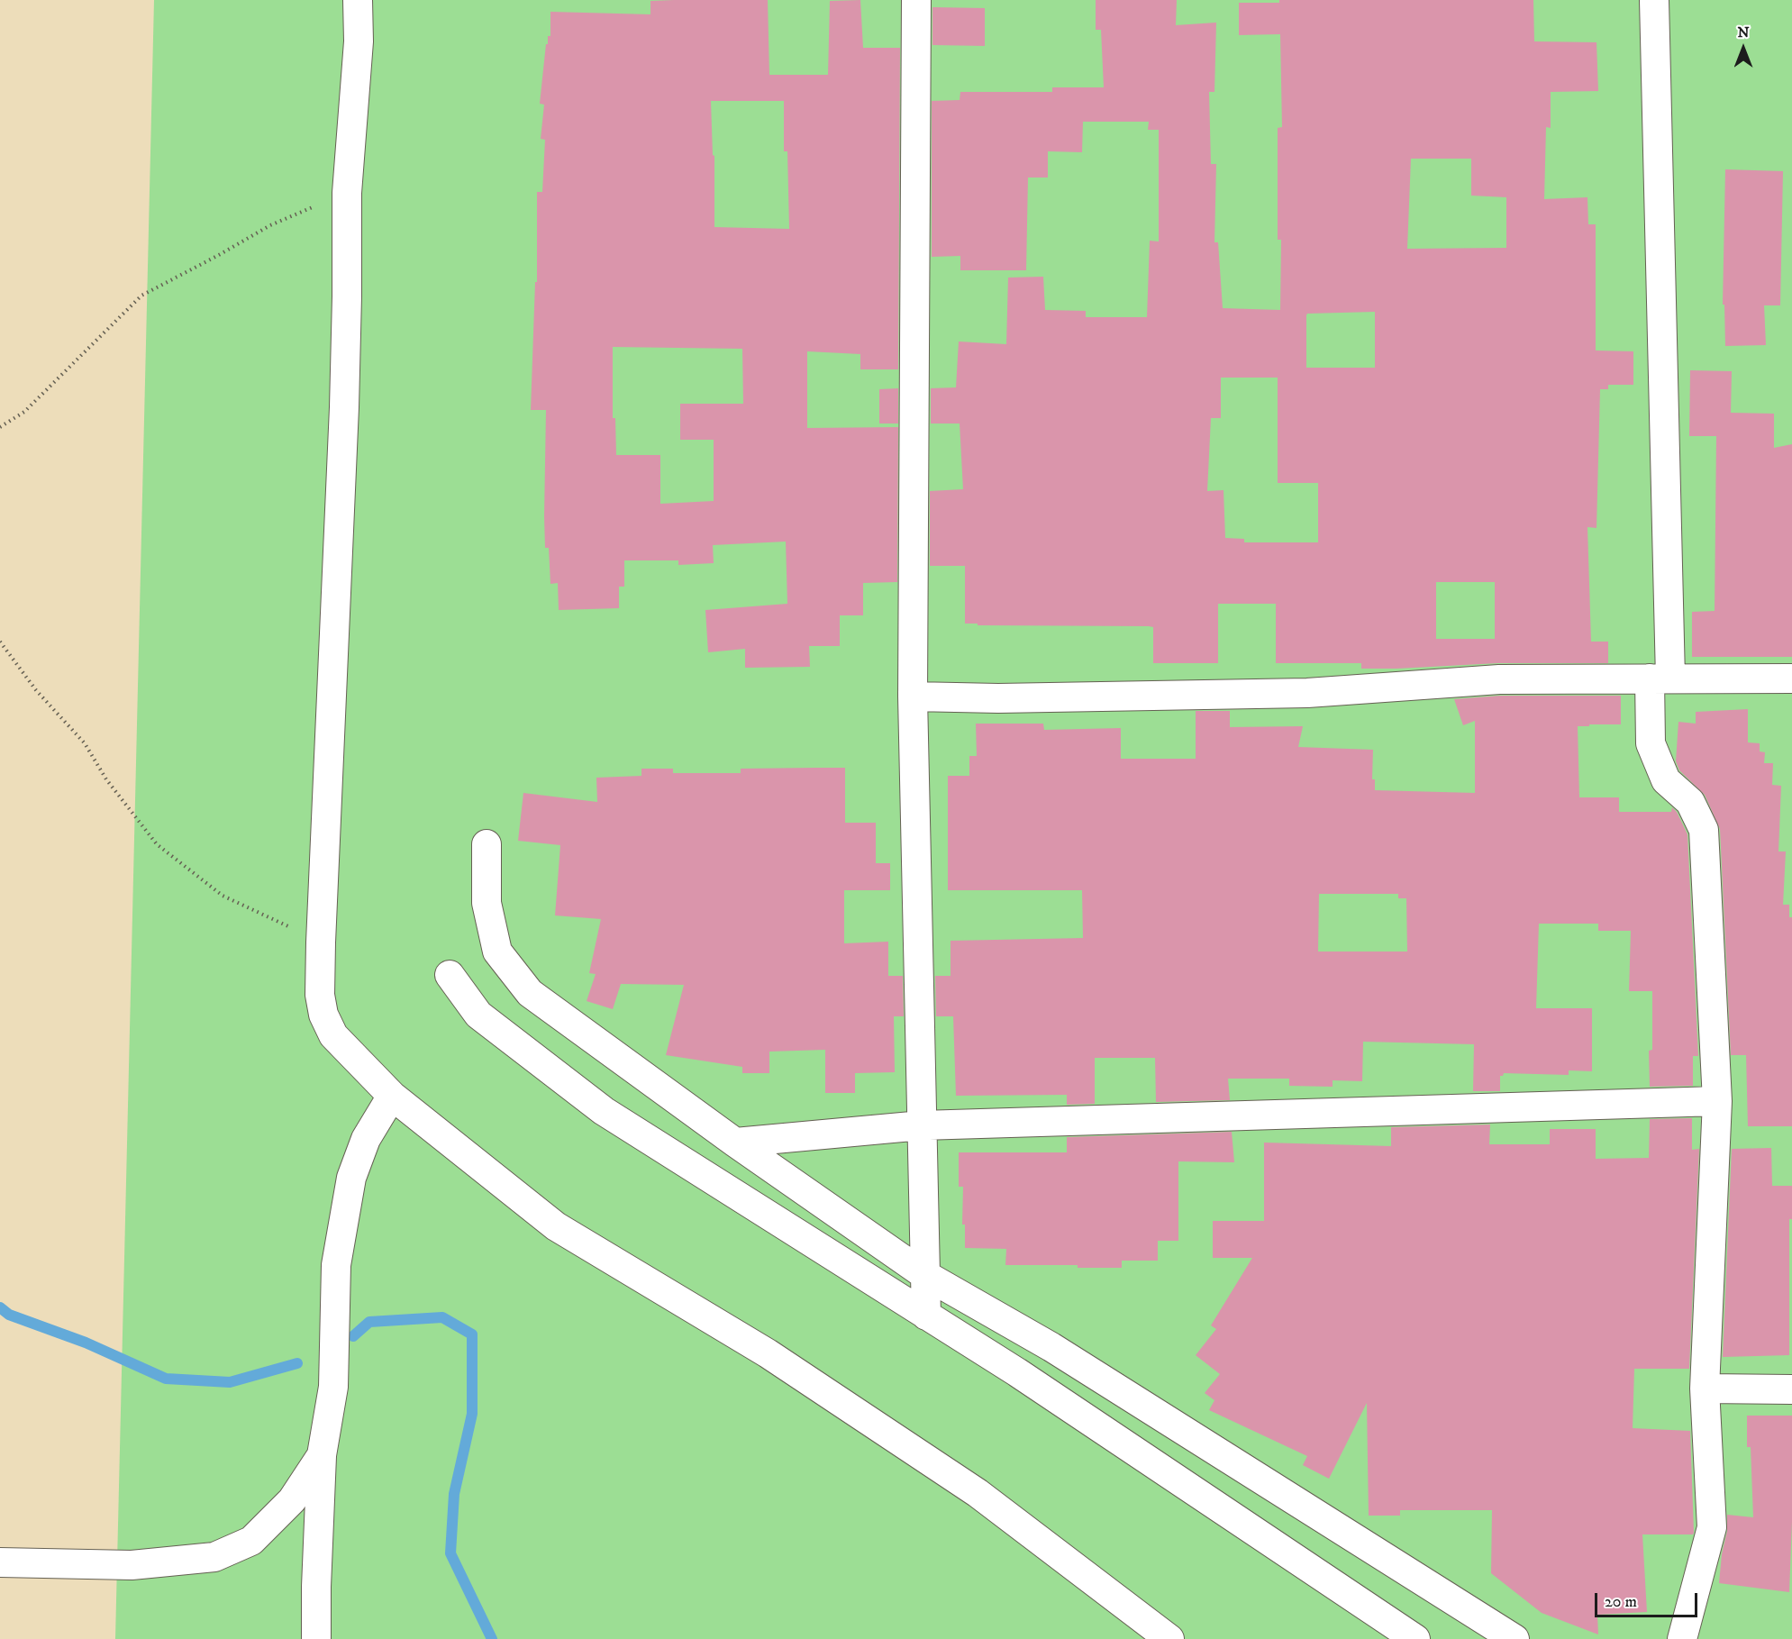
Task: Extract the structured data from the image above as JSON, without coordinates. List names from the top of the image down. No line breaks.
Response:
{"scale_bar":"20 m","north":"top"}
